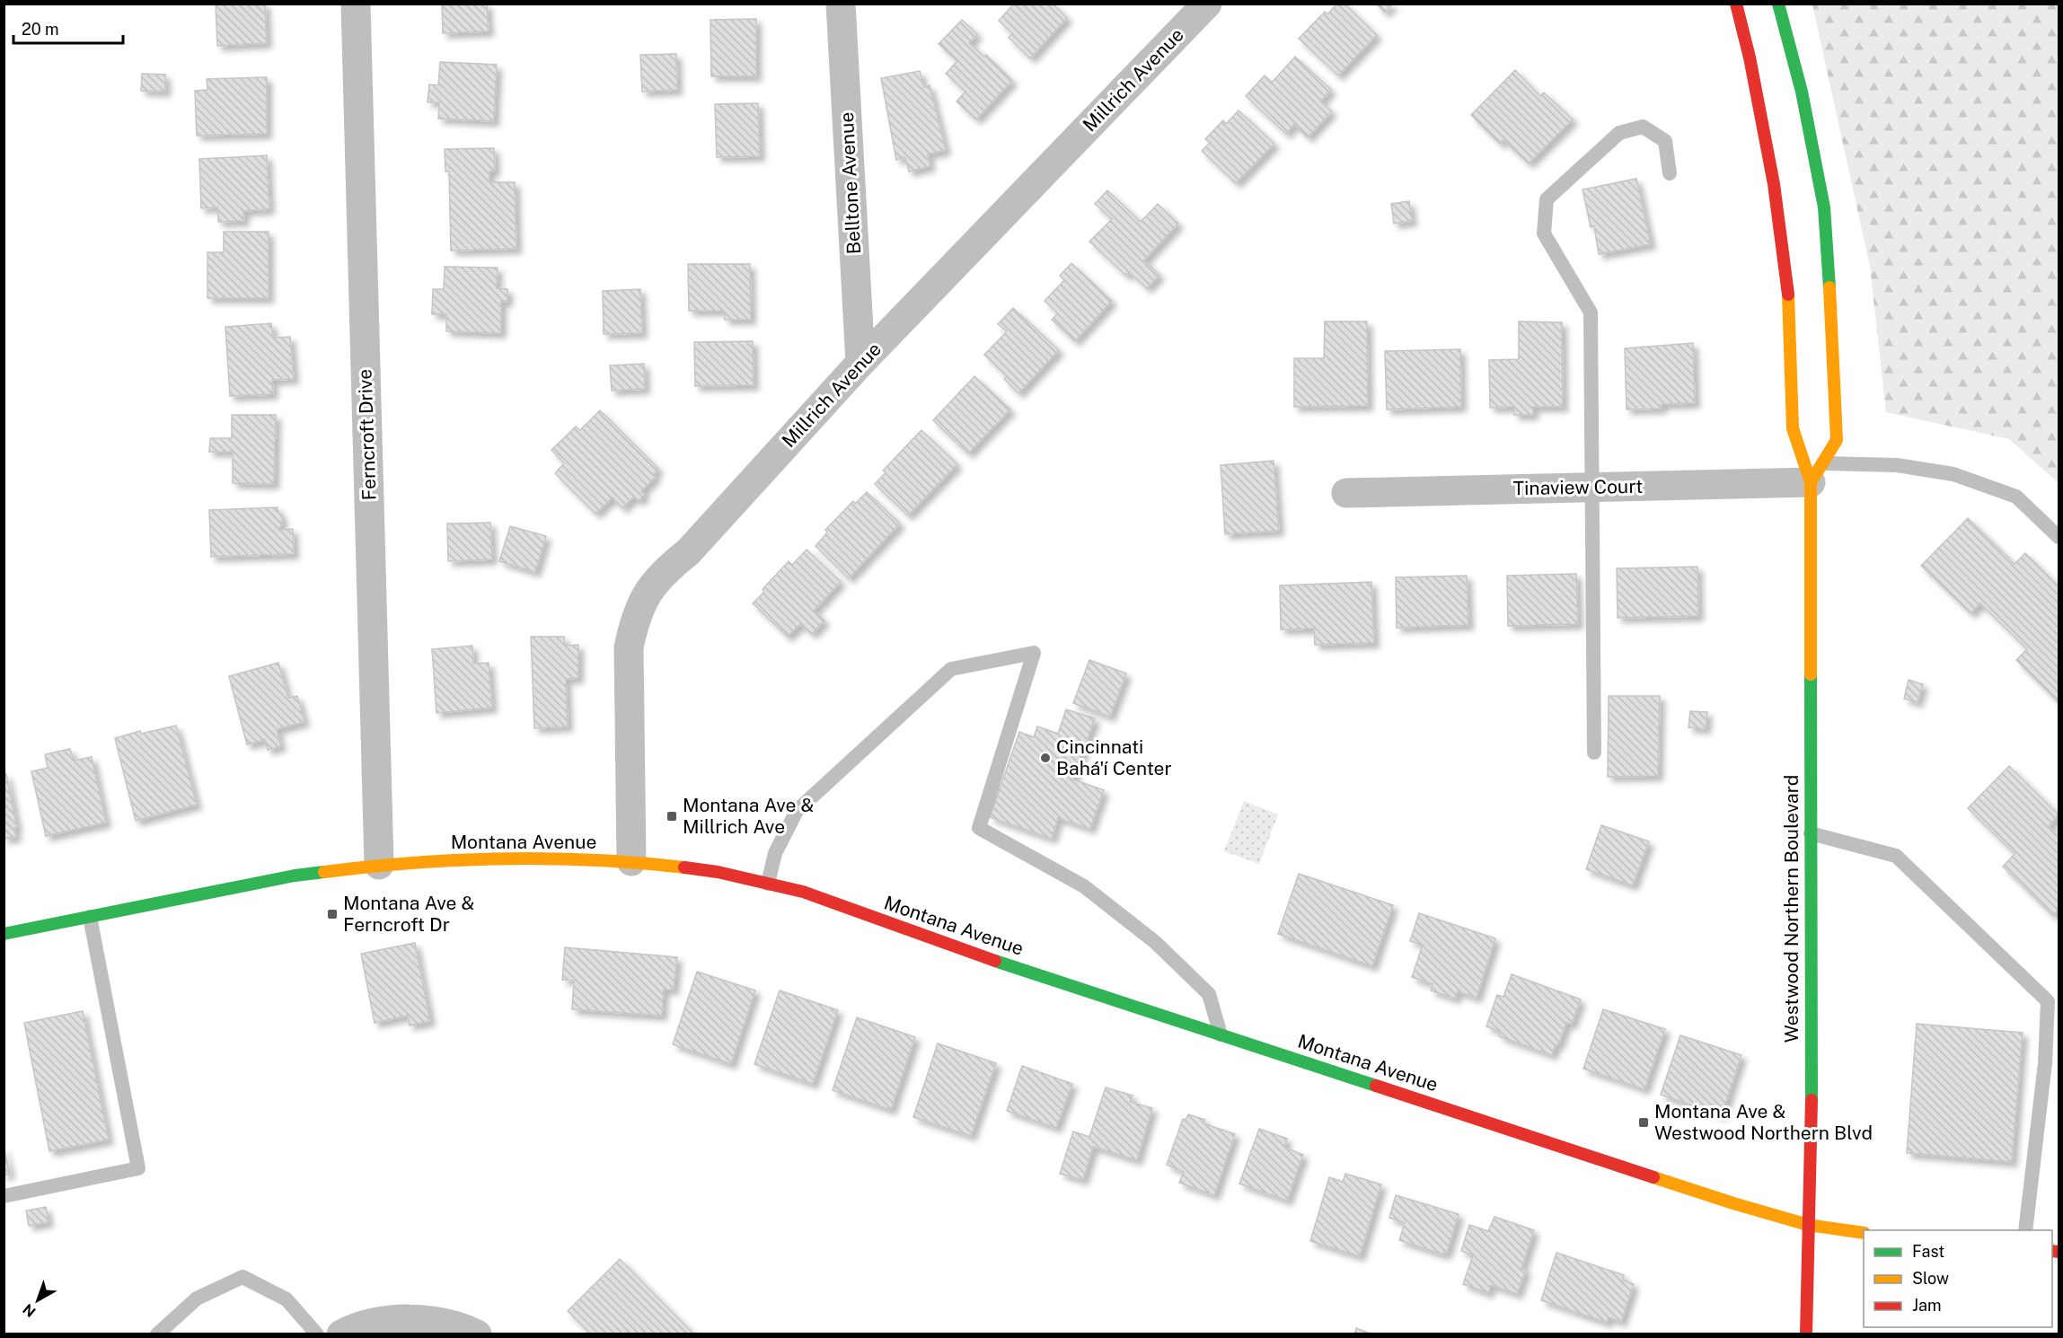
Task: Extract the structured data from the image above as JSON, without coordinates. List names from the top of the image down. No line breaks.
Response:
{"streets":{"street":["Millrich Avenue","Belltone Avenue","Ferncroft Drive","Tinaview Court","Montana Avenue","Westwood Northern Boulevard"]},"crossings":[["Millrich Avenue","Belltone Avenue"],["Millrich Avenue","Montana Avenue"],["Ferncroft Drive","Montana Avenue"],["Tinaview Court","Westwood Northern Boulevard"],["Montana Avenue","Westwood Northern Boulevard"]],"places":{"other":["Cincinnati Bahá'í Center"],"transit":["Montana Ave & Millrich Ave","Montana Ave & Ferncroft Dr","Montana Ave & Westwood Northern Blvd"]},"legend":["Fast","Slow","Jam"],"scale_bar":"20 m","north":"bottom left"}
